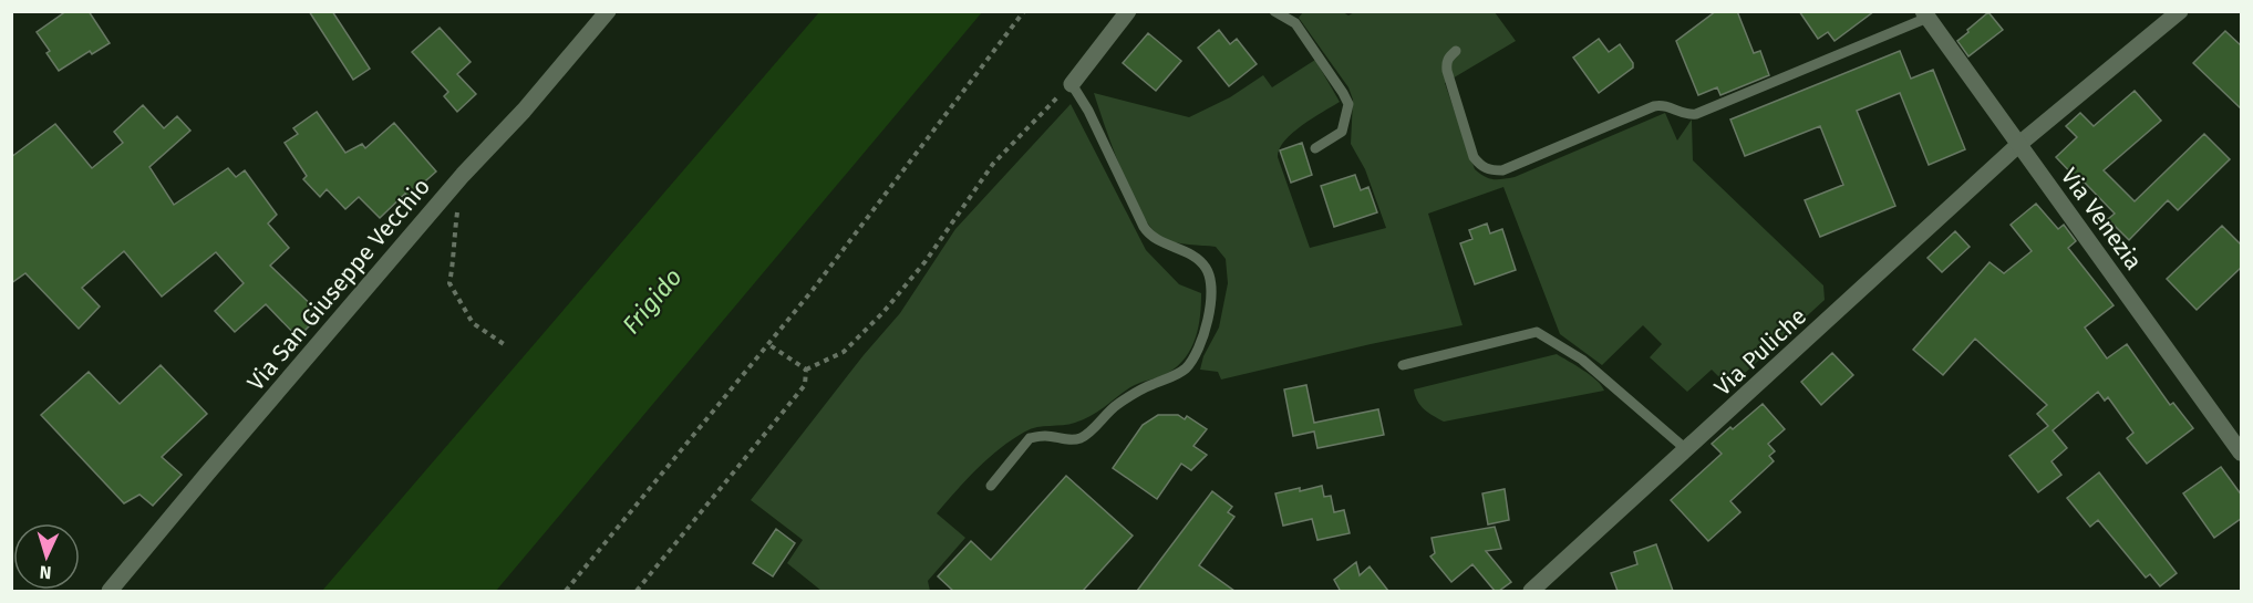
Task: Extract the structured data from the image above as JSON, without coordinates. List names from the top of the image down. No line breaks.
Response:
{"streets":{"street":["Via Venezia","Via San Giuseppe Vecchio","Via Puliche"]},"crossings":[["Via Venezia","Via Puliche"]],"water":["Frigido"],"north":"bottom"}
